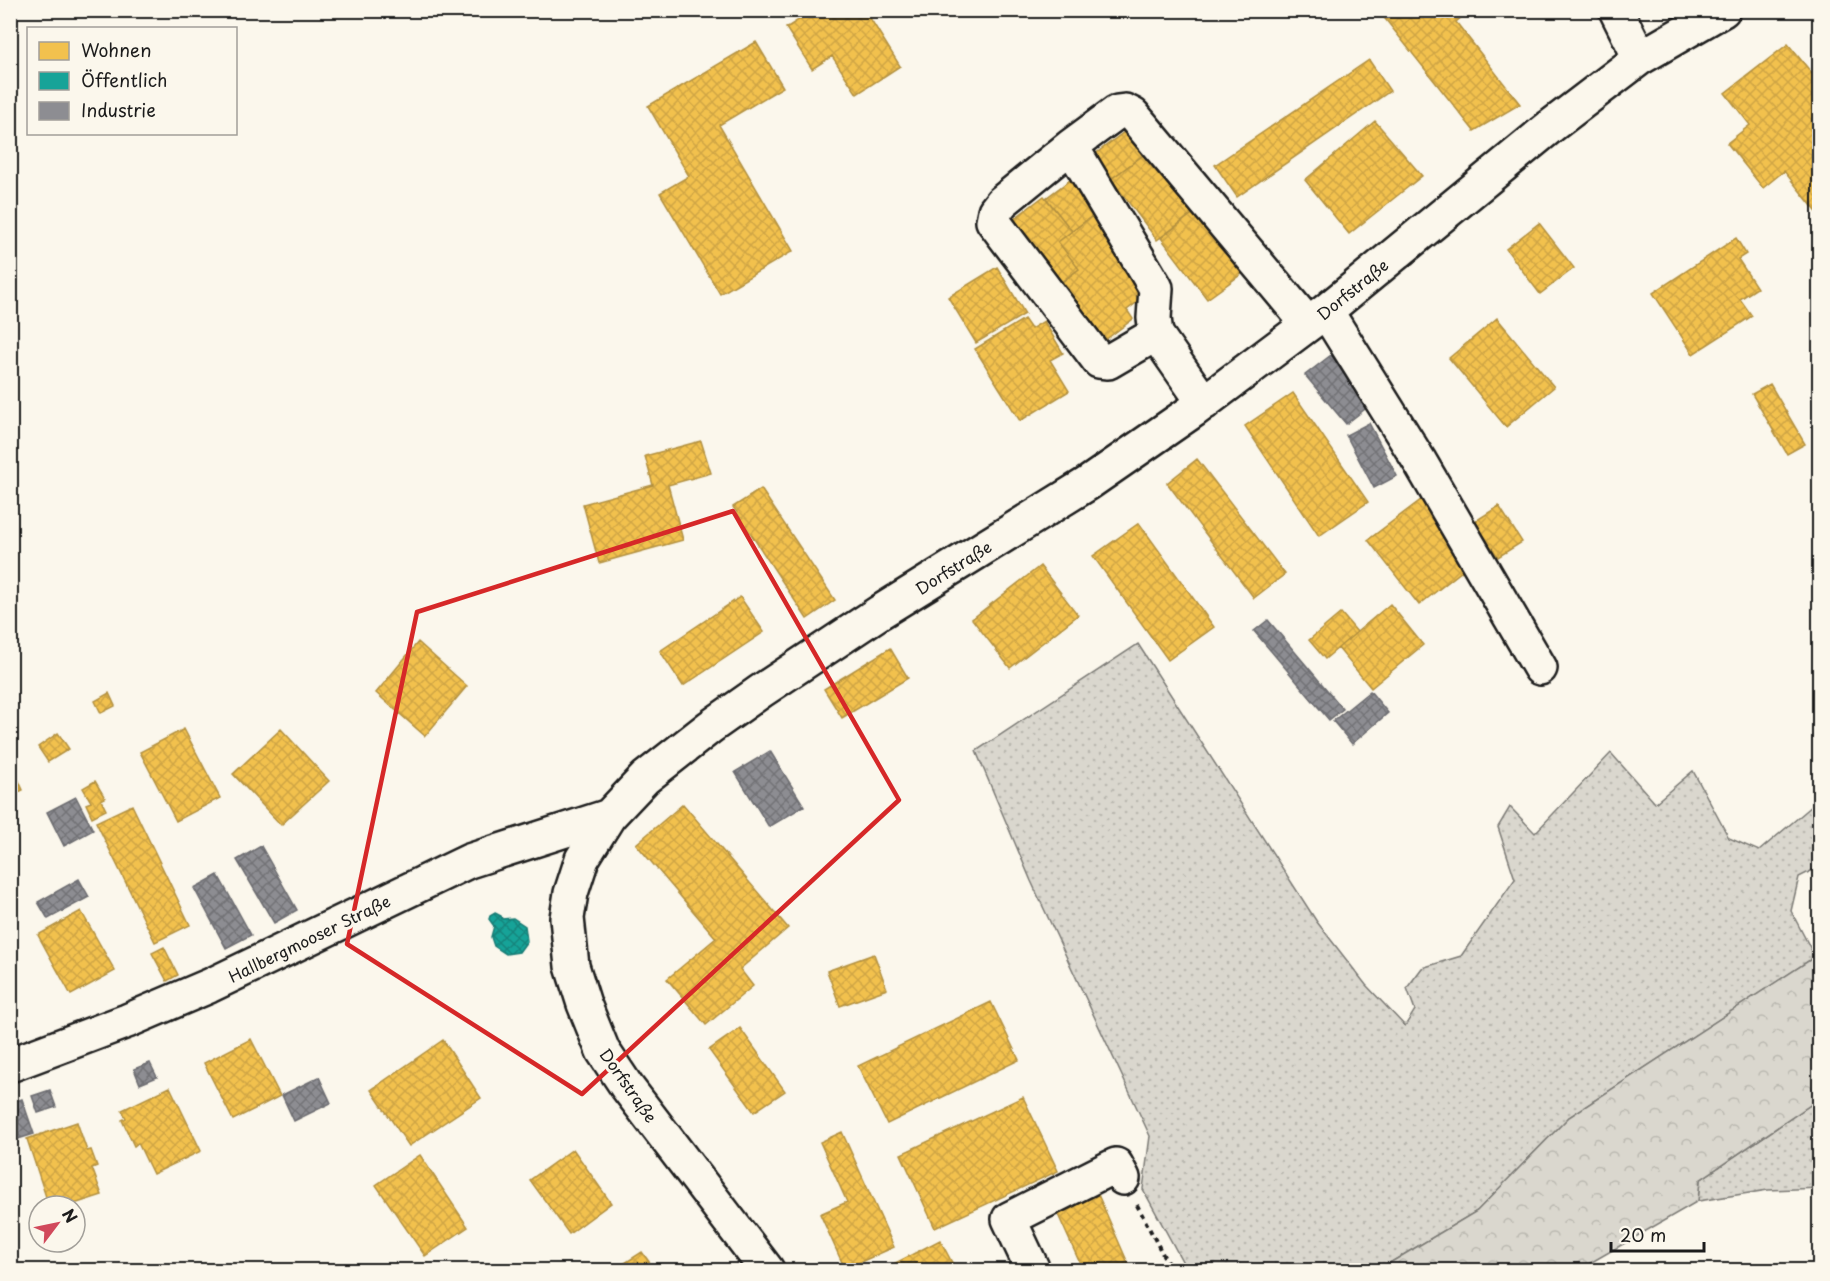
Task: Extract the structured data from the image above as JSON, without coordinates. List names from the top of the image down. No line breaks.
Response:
{"streets":{"street":["Dorfstraße","Hallbergmooser Straße"]},"crossings":[["Dorfstraße","Hallbergmooser Straße"]],"legend":["Wohnen","Öffentlich","Industrie"],"scale_bar":"20 m","north":"top right"}
